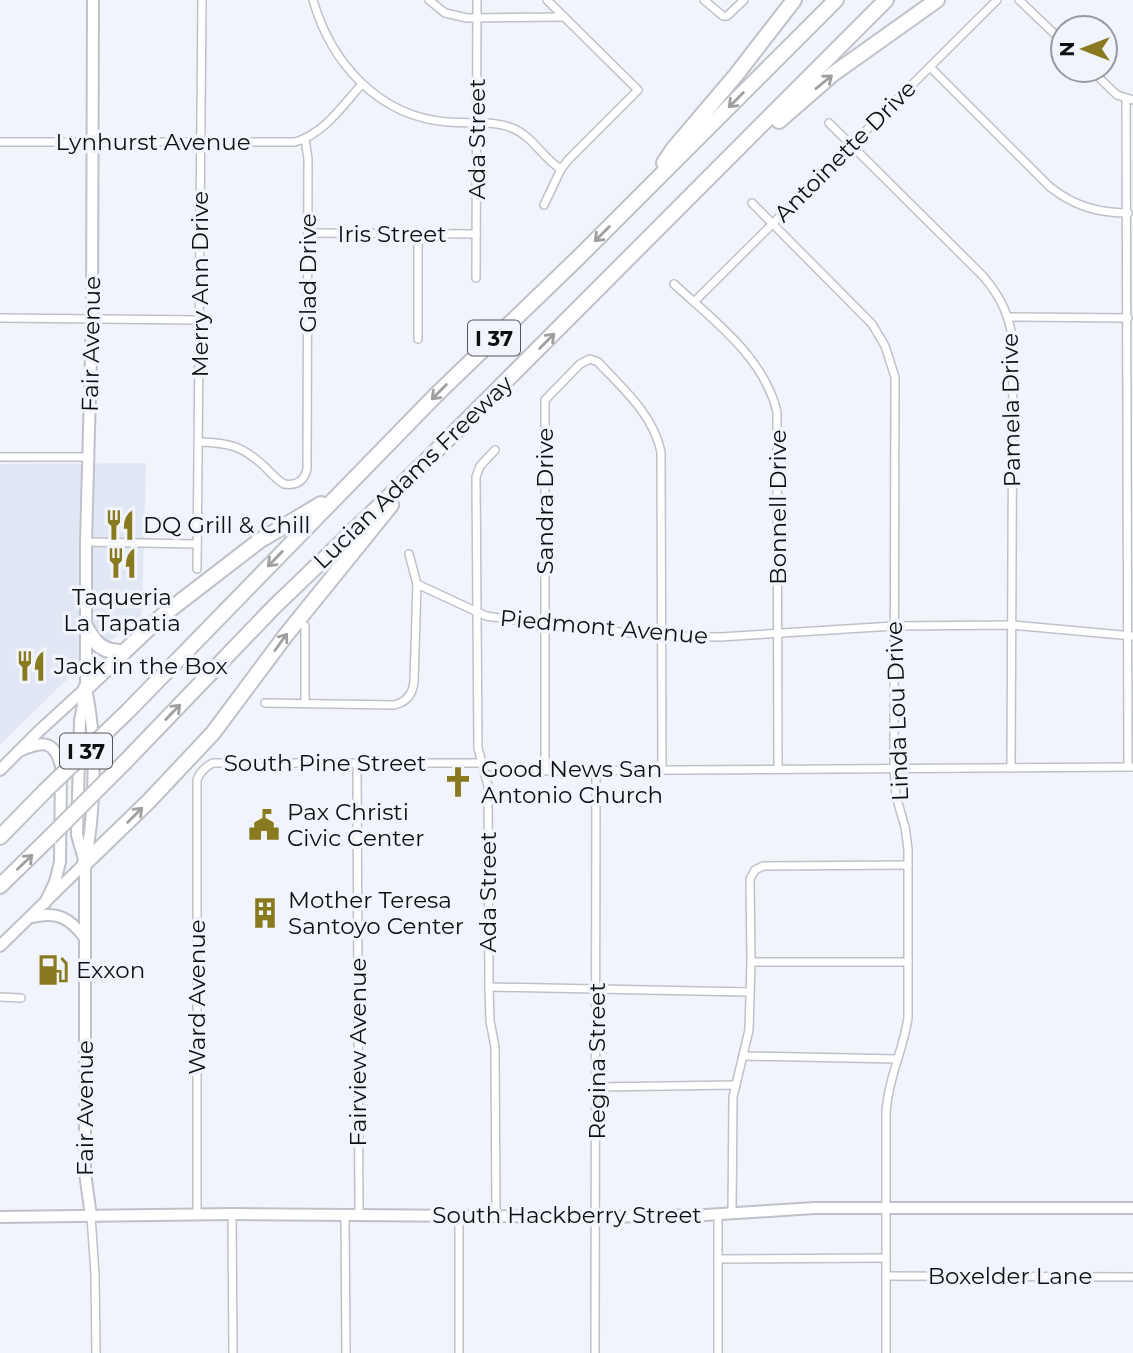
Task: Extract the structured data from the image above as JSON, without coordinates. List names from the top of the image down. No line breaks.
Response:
{"streets":{"highway":["I 37","Lucian Adams Freeway"],"main road":["Fair Avenue","South Hackberry Street"],"street":["Ada Street","Lynhurst Avenue","Antoinette Drive","Iris Street","Glad Drive","Merry Ann Drive","Pamela Drive","Sandra Drive","Bonnell Drive","Piedmont Avenue","Linda Lou Drive","South Pine Street","Ward Avenue","Fairview Avenue","Regina Street","Boxelder Lane"]},"crossings":[["Ada Street","Iris Street"],["Ada Street","Piedmont Avenue"],["Ada Street","South Pine Street"],["Ada Street","South Hackberry Street"],["Lynhurst Avenue","Glad Drive"],["Lynhurst Avenue","Merry Ann Drive"],["Lynhurst Avenue","Fair Avenue"],["Antoinette Drive","Pamela Drive"],["Antoinette Drive","Bonnell Drive"],["Antoinette Drive","Linda Lou Drive"],["Iris Street","Glad Drive"],["Glad Drive","Merry Ann Drive"],["Fair Avenue","South Hackberry Street"],["Pamela Drive","Piedmont Avenue"],["Pamela Drive","South Pine Street"],["Sandra Drive","Piedmont Avenue"],["Sandra Drive","South Pine Street"],["Bonnell Drive","Piedmont Avenue"],["Bonnell Drive","South Pine Street"],["Piedmont Avenue","Linda Lou Drive"],["Linda Lou Drive","South Pine Street"],["Linda Lou Drive","South Hackberry Street"],["Linda Lou Drive","Boxelder Lane"],["South Pine Street","Ward Avenue"],["South Pine Street","Fairview Avenue"],["South Pine Street","Regina Street"],["Ward Avenue","South Hackberry Street"],["Fairview Avenue","South Hackberry Street"],["Regina Street","South Hackberry Street"]],"places":{"restaurant":["DQ Grill & Chill","Taqueria La Tapatia","Jack in the Box"],"church":["Good News San Antonio Church"],"public building":["Pax Christi Civic Center"],"building":["Mother Teresa Santoyo Center"],"fuel station":["Exxon"]},"north":"left"}
